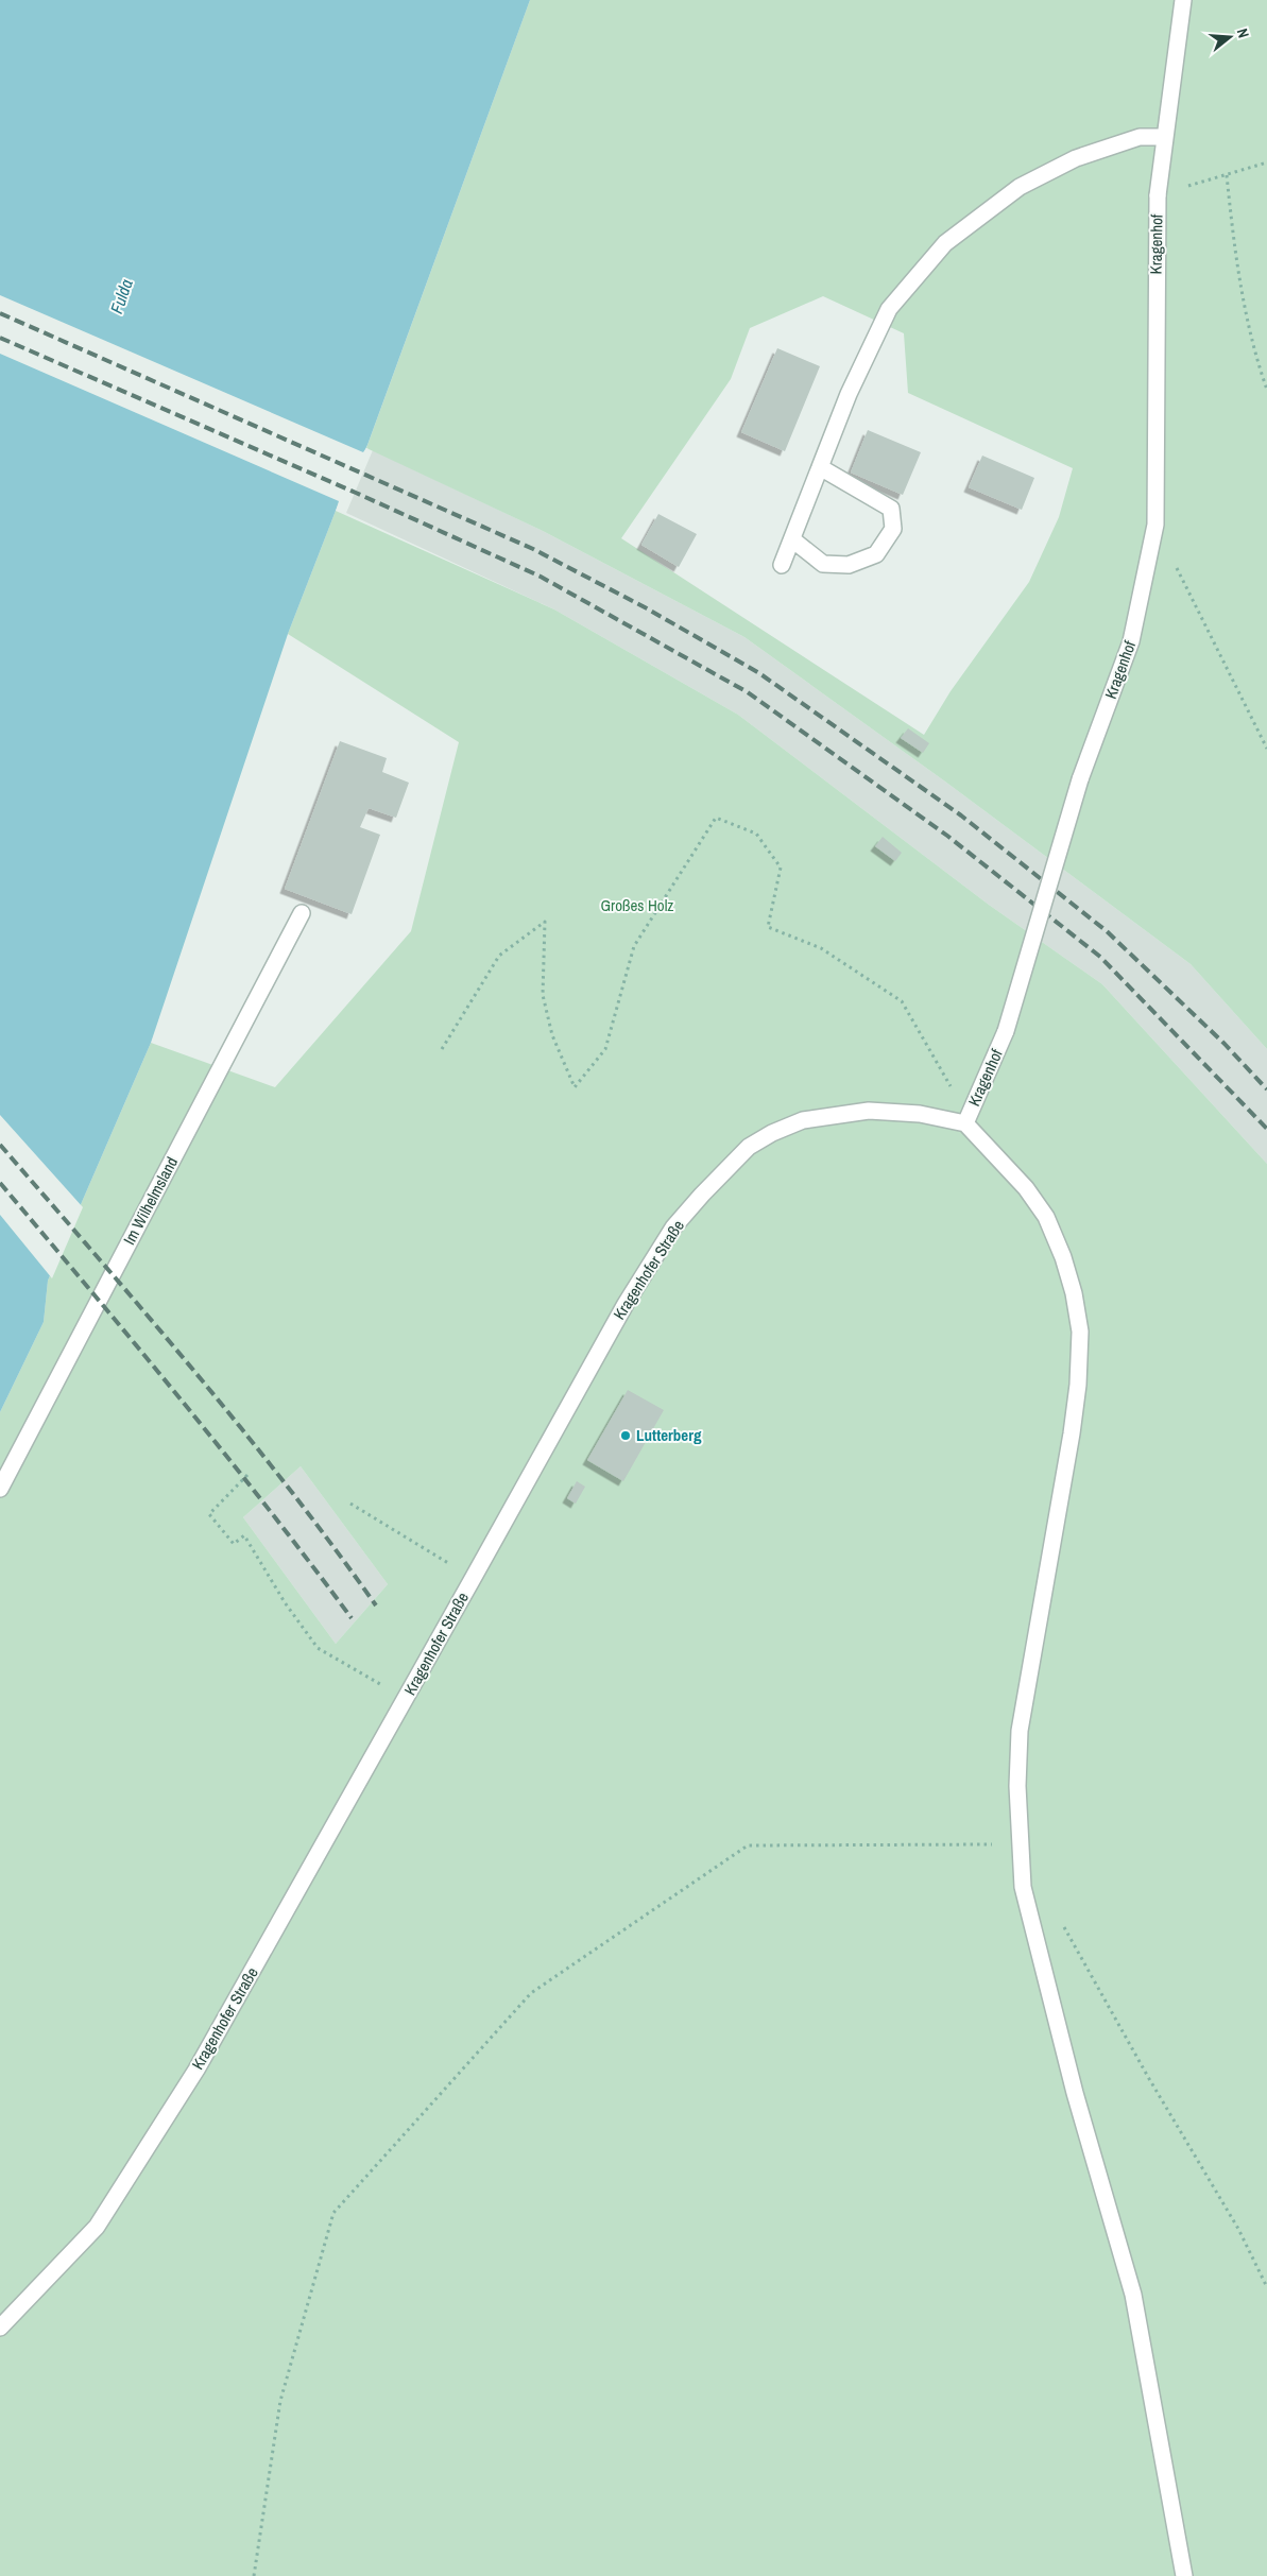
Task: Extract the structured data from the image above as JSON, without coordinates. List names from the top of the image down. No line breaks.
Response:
{"streets":{"street":["Kragenhof","Im Wilhelmsland","Kragenhofer Straße"]},"crossings":[["Kragenhof","Kragenhofer Straße"]],"water":["Fulda"],"parks":["Großes Holz"],"places":["Lutterberg"],"north":"right"}
